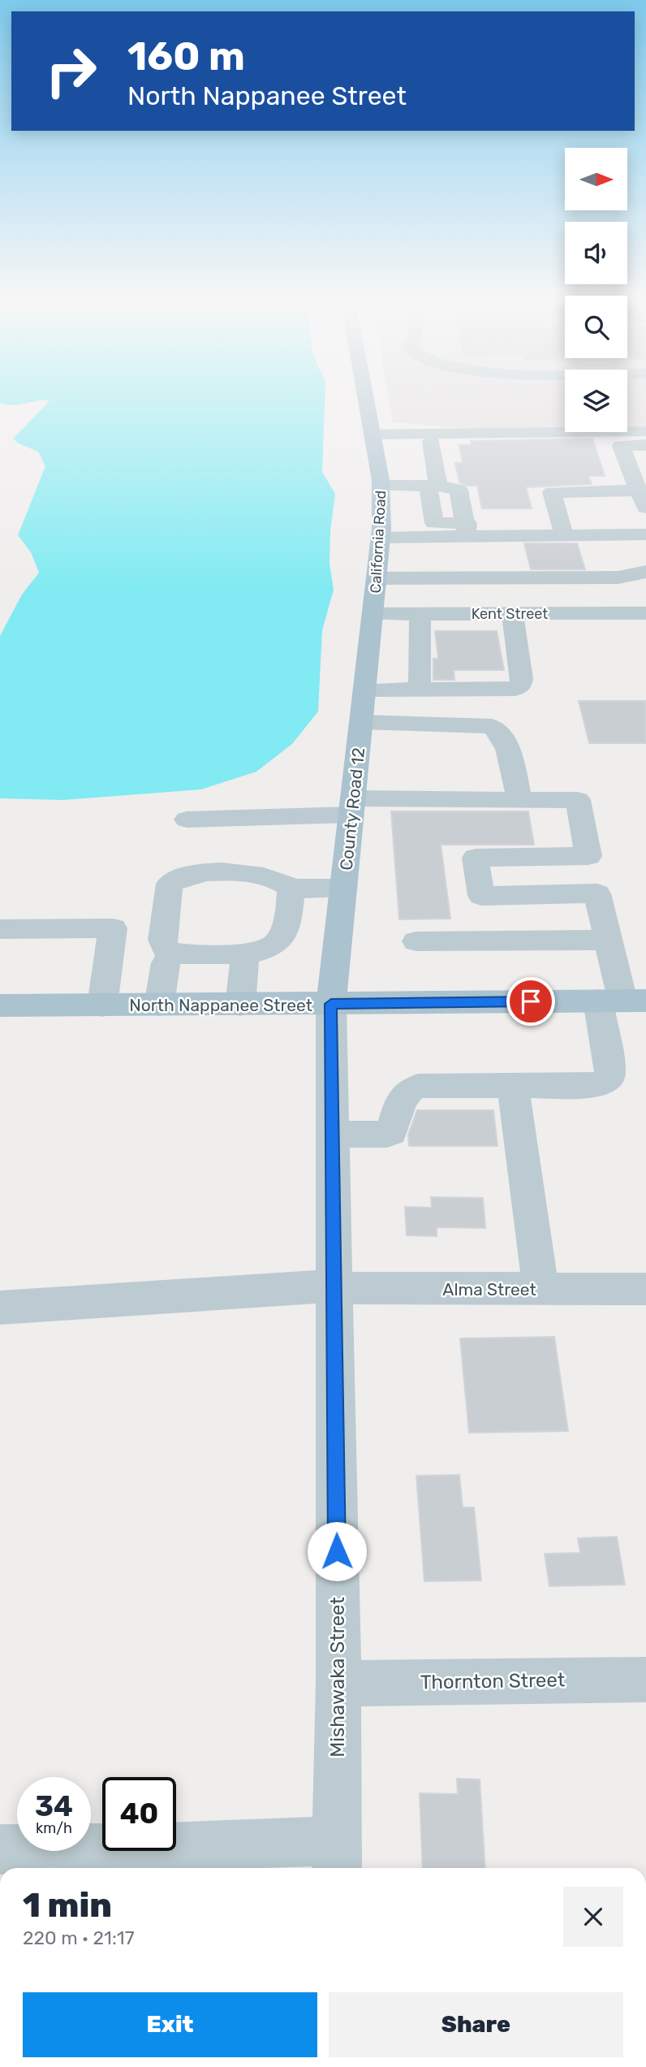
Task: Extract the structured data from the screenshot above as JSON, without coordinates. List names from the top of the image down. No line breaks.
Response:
{"streets":{"main road":["California Road","County Road 12","North Nappanee Street"],"street":["Kent Street","Alma Street","Mishawaka Street","Thornton Street"]},"crossings":[["California Road","Kent Street"],["California Road","County Road 12"],["Kent Street","County Road 12"],["County Road 12","North Nappanee Street"],["County Road 12","Mishawaka Street"],["North Nappanee Street","Mishawaka Street"],["Alma Street","Mishawaka Street"],["Mishawaka Street","Thornton Street"]],"north":"right","page":{"turn":["160 m","North Nappanee Street"],"speed":"34 km/h","limit":"40","heading":["1 min","220 m · 21:17"],"buttons":["Exit","Share"]}}
